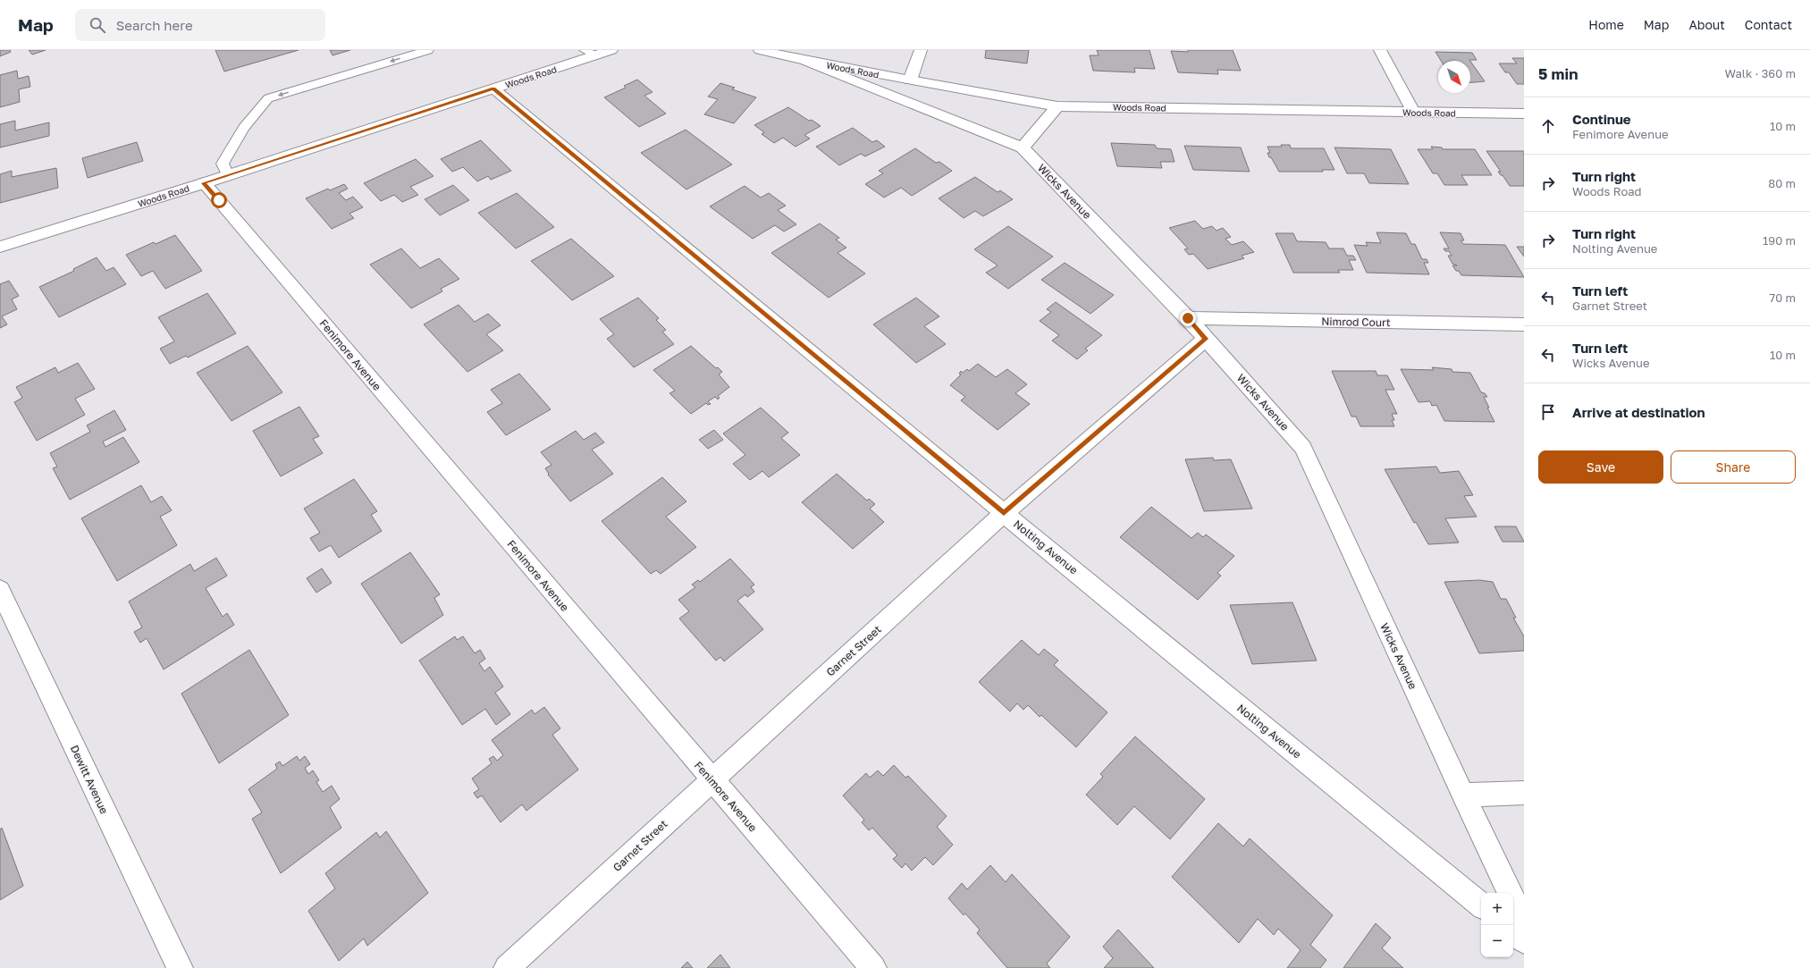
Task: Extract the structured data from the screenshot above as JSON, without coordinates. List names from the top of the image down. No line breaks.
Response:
{"streets":{"street":["Woods Road","Wicks Avenue","Nimrod Court","Fenimore Avenue","Nolting Avenue","Garnet Street","Dewitt Avenue"]},"crossings":[["Woods Road","Wicks Avenue"],["Woods Road","Fenimore Avenue"],["Woods Road","Nolting Avenue"],["Wicks Avenue","Nimrod Court"],["Wicks Avenue","Garnet Street"],["Fenimore Avenue","Garnet Street"],["Nolting Avenue","Garnet Street"]],"north":"bottom right","page":{"header":"Map","search":"Search here","nav":["Home","Map","About","Contact"],"heading":["5 min","Walk · 360 m"],"list":[["Continue","Fenimore Avenue","10 m"],["Turn right","Woods Road","80 m"],["Turn right","Nolting Avenue","190 m"],["Turn left","Garnet Street","70 m"],["Turn left","Wicks Avenue","10 m"],"Arrive at destination"],"buttons":["Save","Share"],"map_buttons":["+","−"]}}
